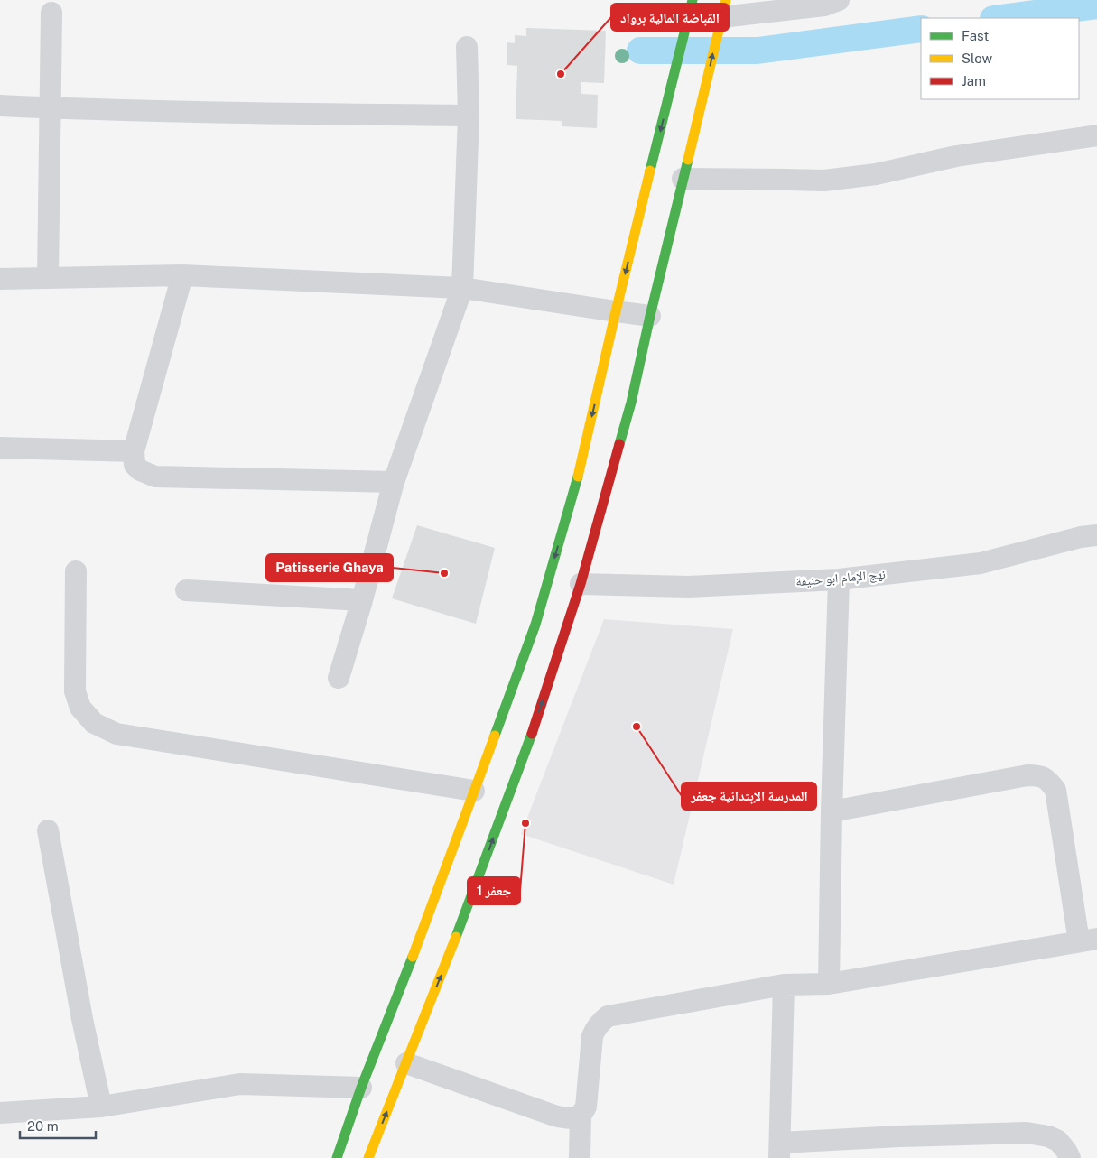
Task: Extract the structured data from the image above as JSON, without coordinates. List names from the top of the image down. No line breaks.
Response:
{"streets":{"street":["نهج الإمام ابو حنيفة"]},"places":["القباضة المالية برواد","Patisserie Ghaya","المدرسة الإبتدائية جعفر","جعفر 1"],"legend":["Fast","Slow","Jam"],"scale_bar":"20 m"}
